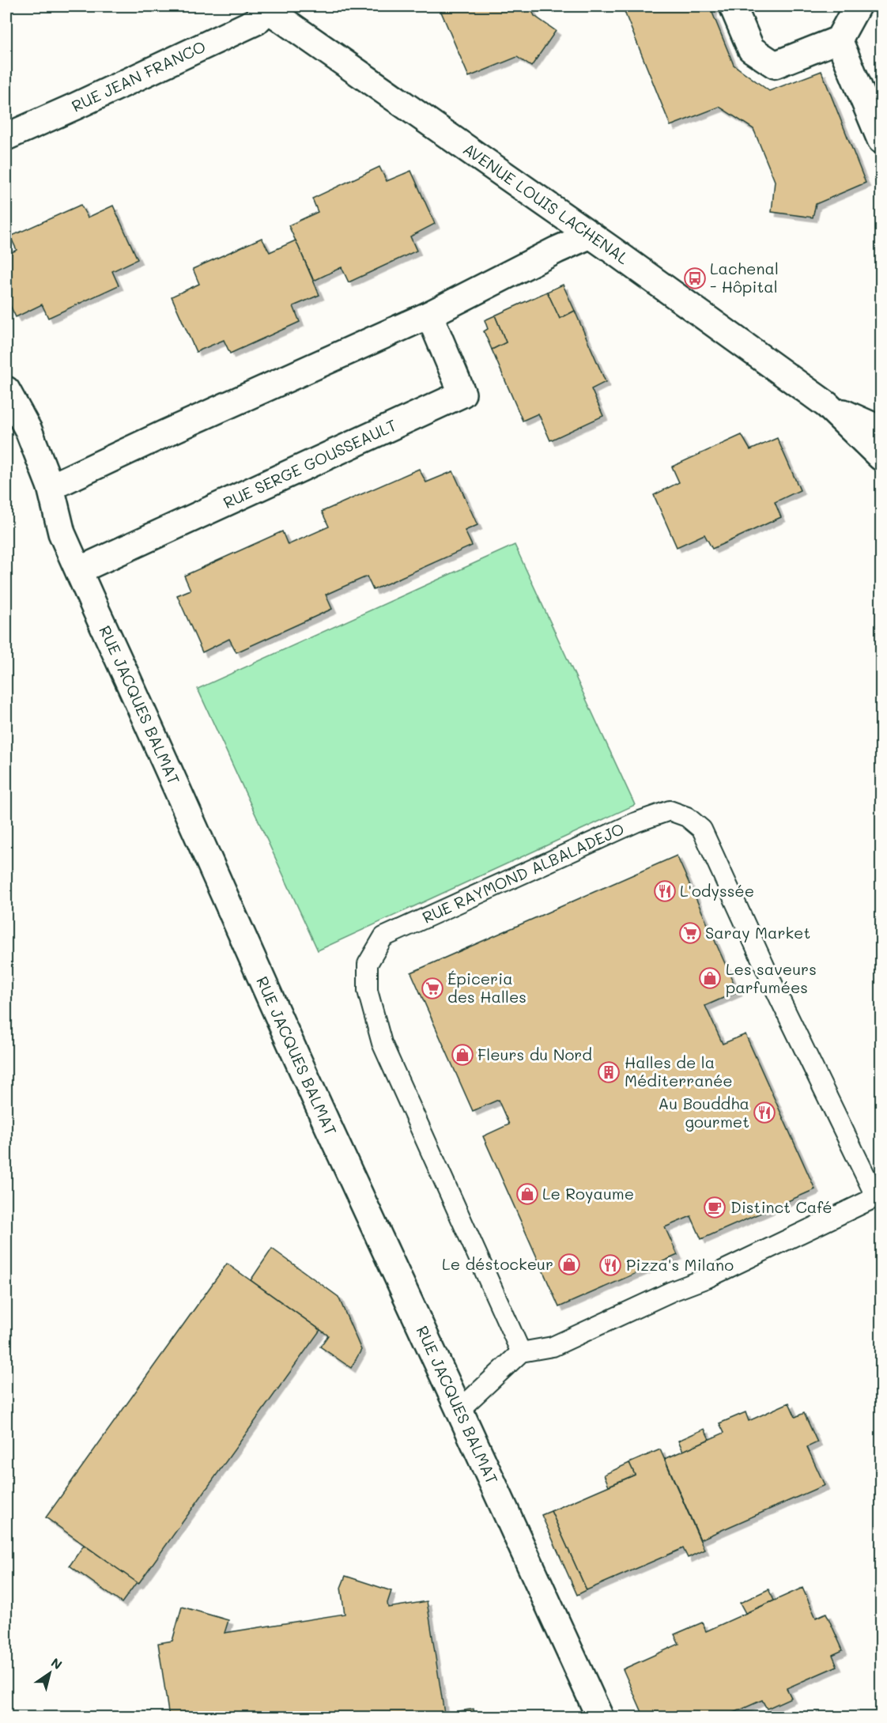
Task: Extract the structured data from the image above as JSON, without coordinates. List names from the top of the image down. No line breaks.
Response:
{"streets":{"street":["RUE JEAN FRANCO","AVENUE LOUIS LACHENAL","RUE SERGE GOUSSEAULT","RUE JACQUES BALMAT"],"lane":["RUE RAYMOND ALBALADEJO"]},"crossings":[["RUE JEAN FRANCO","AVENUE LOUIS LACHENAL"],["RUE SERGE GOUSSEAULT","RUE JACQUES BALMAT"]],"places":{"bus stop":["Lachenal - Hôpital"],"restaurant":["L'odyssée","Au Bouddha gourmet","Pizza's Milano"],"supermarket":["Saray Market","Épiceria des Halles"],"shop":["Les saveurs parfumées","Fleurs du Nord","Le Royaume","Le déstockeur"],"building":["Halles de la Méditerranée"],"cafe":["Distinct Café"]},"north":"top right"}
